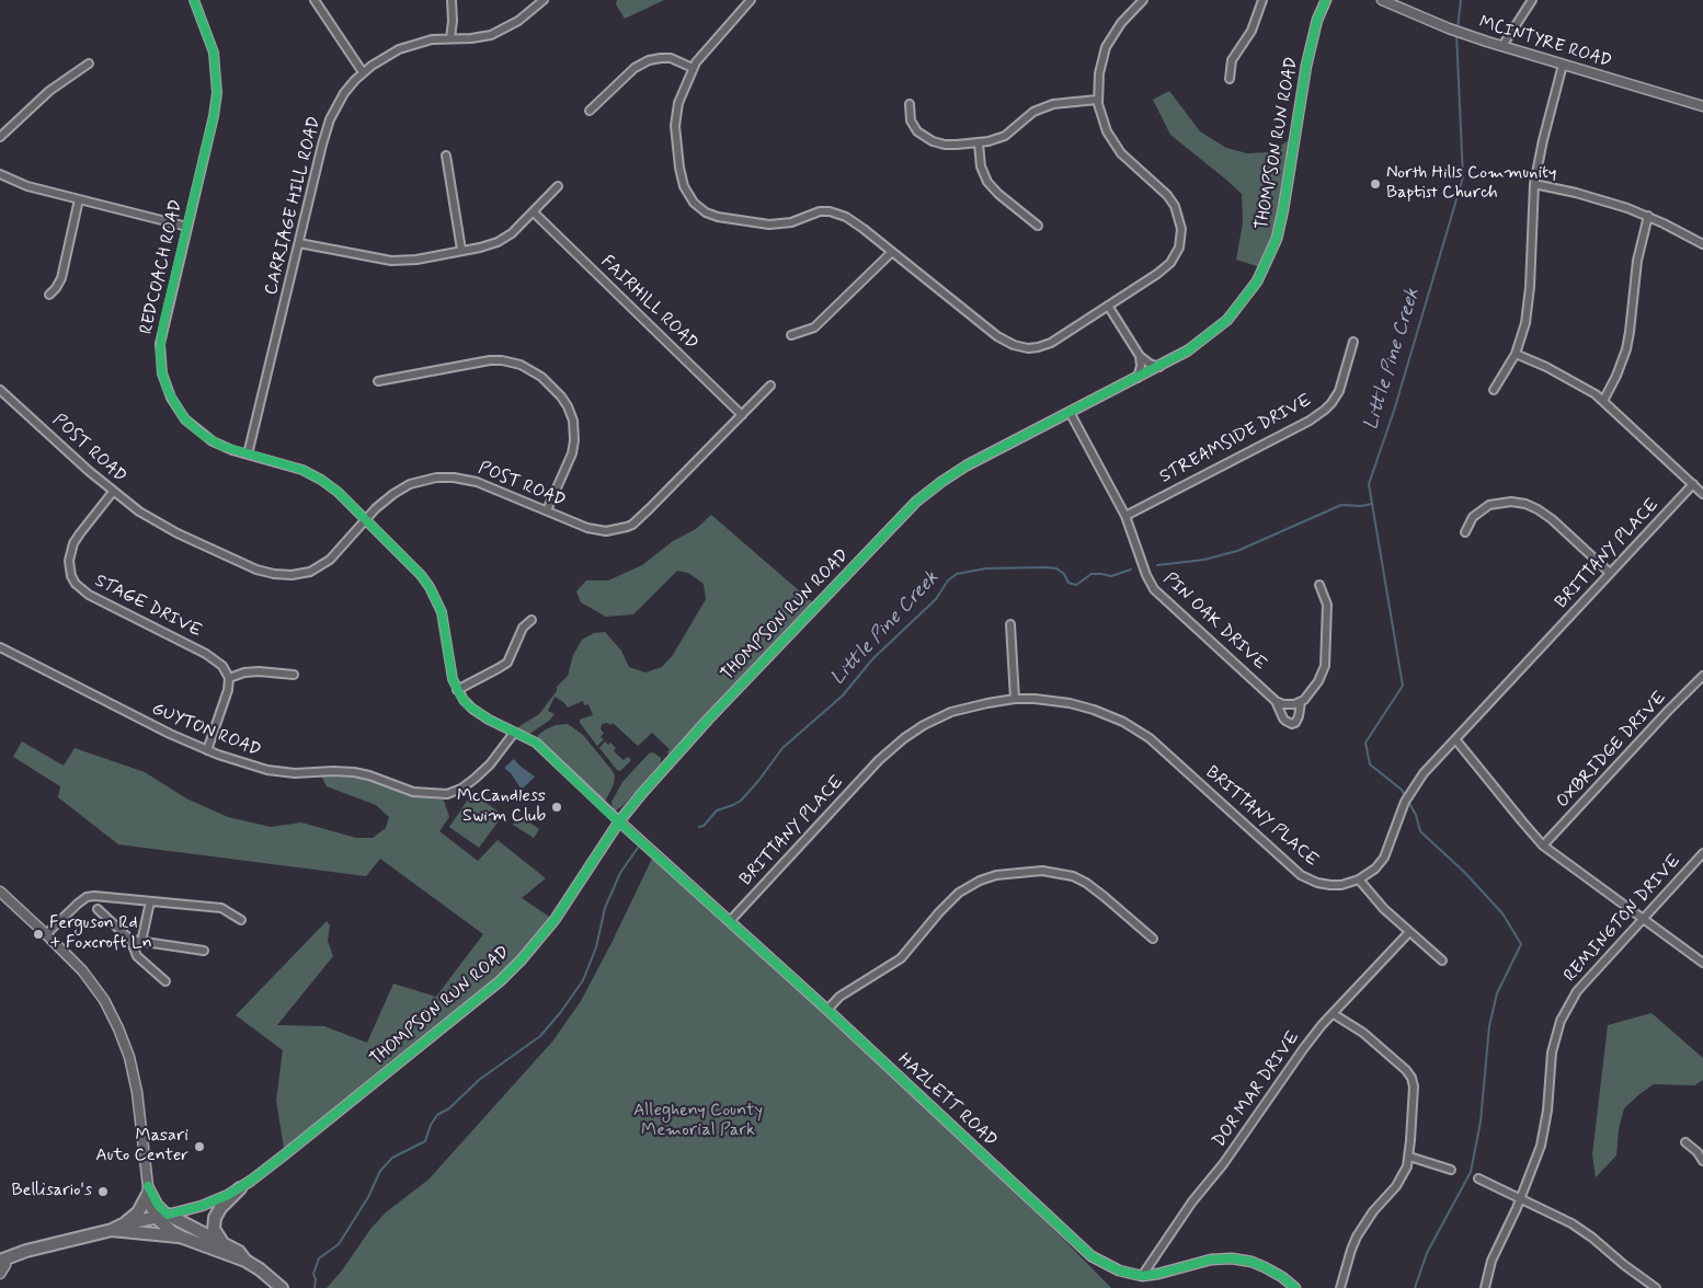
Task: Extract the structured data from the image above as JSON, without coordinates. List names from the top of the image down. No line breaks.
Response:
{"streets":{"street":["MCINTYRE ROAD","THOMPSON RUN ROAD","CARRIAGE HILL ROAD","REDCOACH ROAD","FAIRHILL ROAD","STREAMSIDE DRIVE","POST ROAD","BRITTANY PLACE","STAGE DRIVE","PIN OAK DRIVE","GUYTON ROAD","OXBRIDGE DRIVE","REMINGTON DRIVE","DOR MAR DRIVE","HAZLETT ROAD"]},"crossings":[["THOMPSON RUN ROAD","PIN OAK DRIVE"],["THOMPSON RUN ROAD","HAZLETT ROAD"],["CARRIAGE HILL ROAD","REDCOACH ROAD"],["REDCOACH ROAD","POST ROAD"],["REDCOACH ROAD","GUYTON ROAD"],["FAIRHILL ROAD","POST ROAD"],["STREAMSIDE DRIVE","PIN OAK DRIVE"],["POST ROAD","STAGE DRIVE"],["BRITTANY PLACE","HAZLETT ROAD"],["DOR MAR DRIVE","HAZLETT ROAD"]],"water":["Little Pine Creek"],"parks":["Allegheny County Memorial Park"],"places":["North Hills Community Baptist Church","McCandless Swim Club","Ferguson Rd + Foxcroft Ln","Masari Auto Center","Bellisario's"]}
